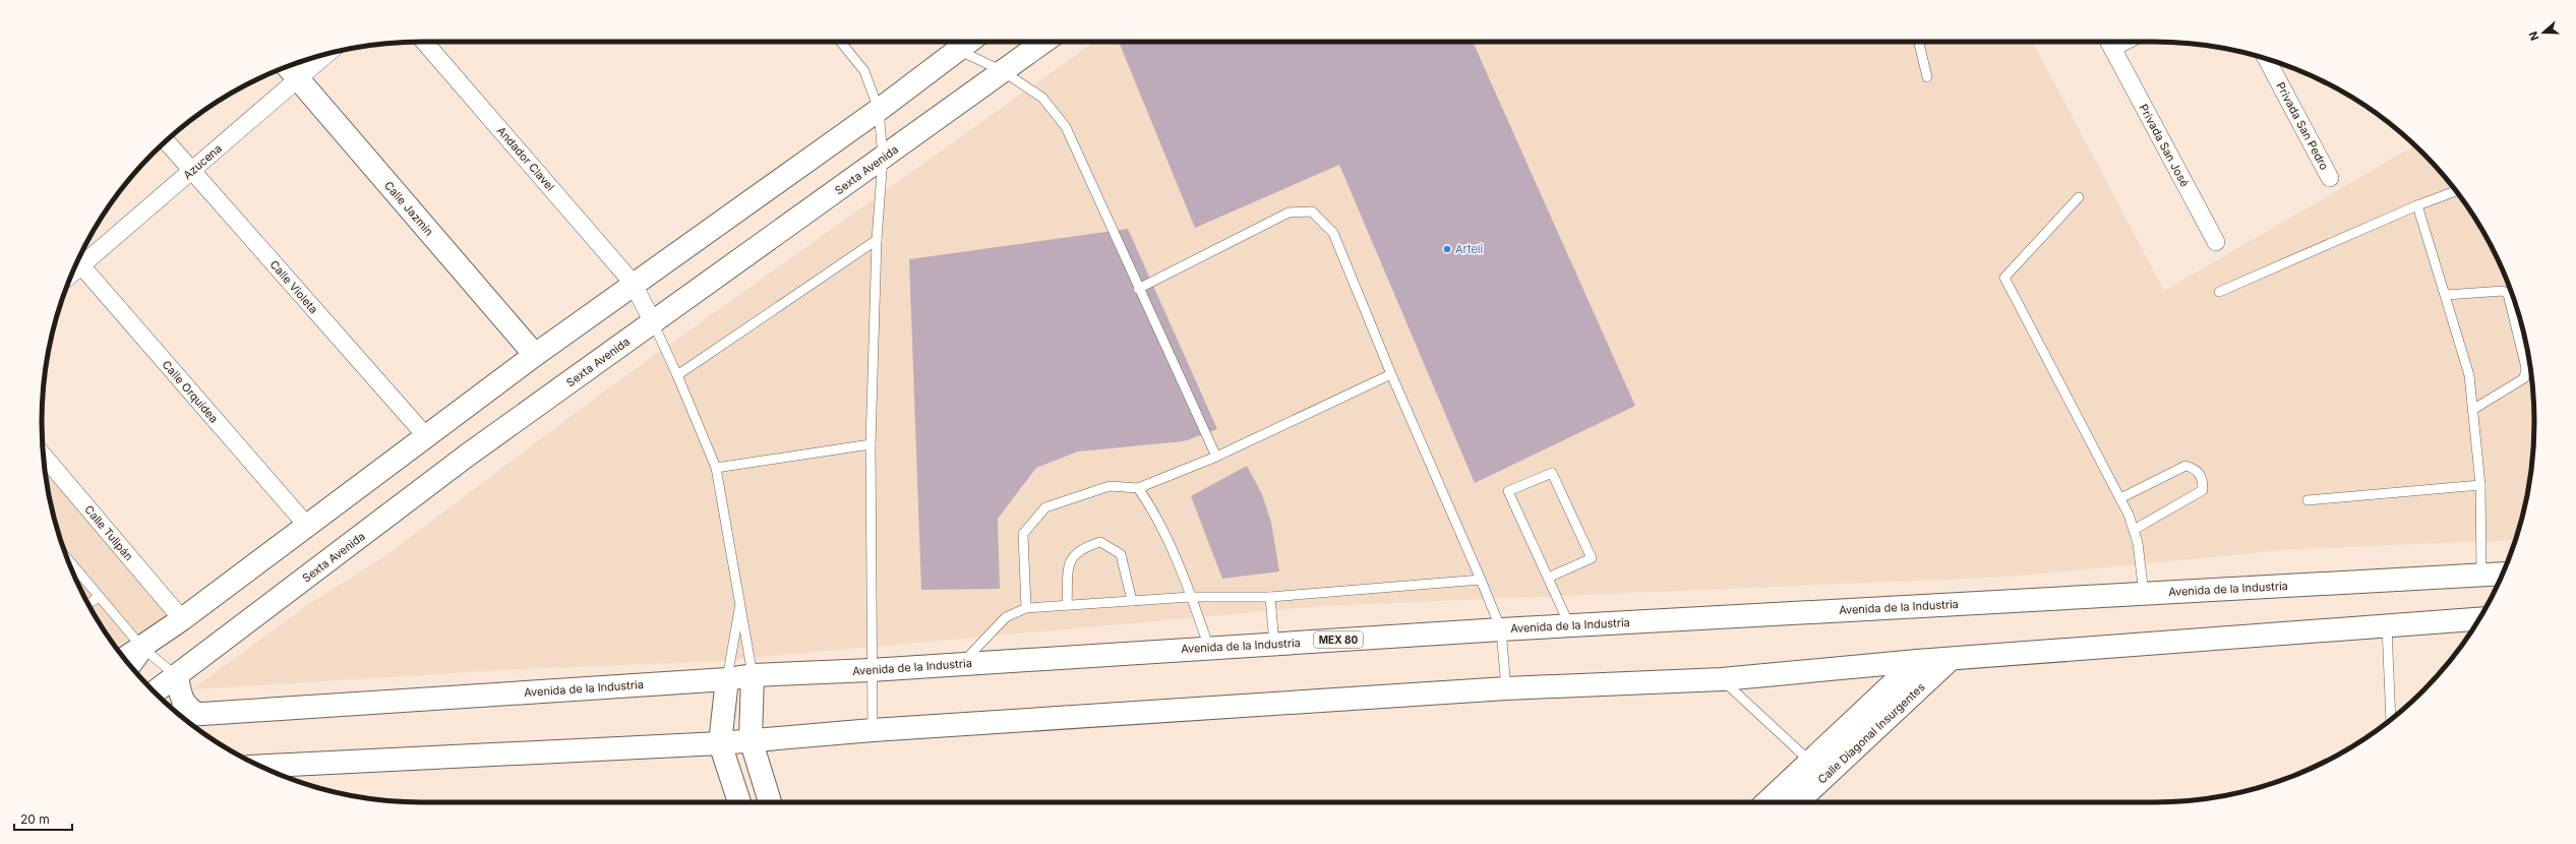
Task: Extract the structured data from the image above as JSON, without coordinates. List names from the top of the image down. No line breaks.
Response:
{"streets":{"main road":["Sexta Avenida","Calle Jazmín","Avenida de la Industria","MEX 80","Calle Diagonal Insurgentes"],"street":["Privada San Pedro","Privada San José","Andador Clavel","Azucena","Calle Violeta","Calle Orquídea","Calle Tulipán"]},"crossings":[["Andador Clavel","Sexta Avenida"],["Azucena","Calle Jazmín"],["Azucena","Calle Violeta"]],"places":["Arteli"],"scale_bar":"20 m","north":"left"}
